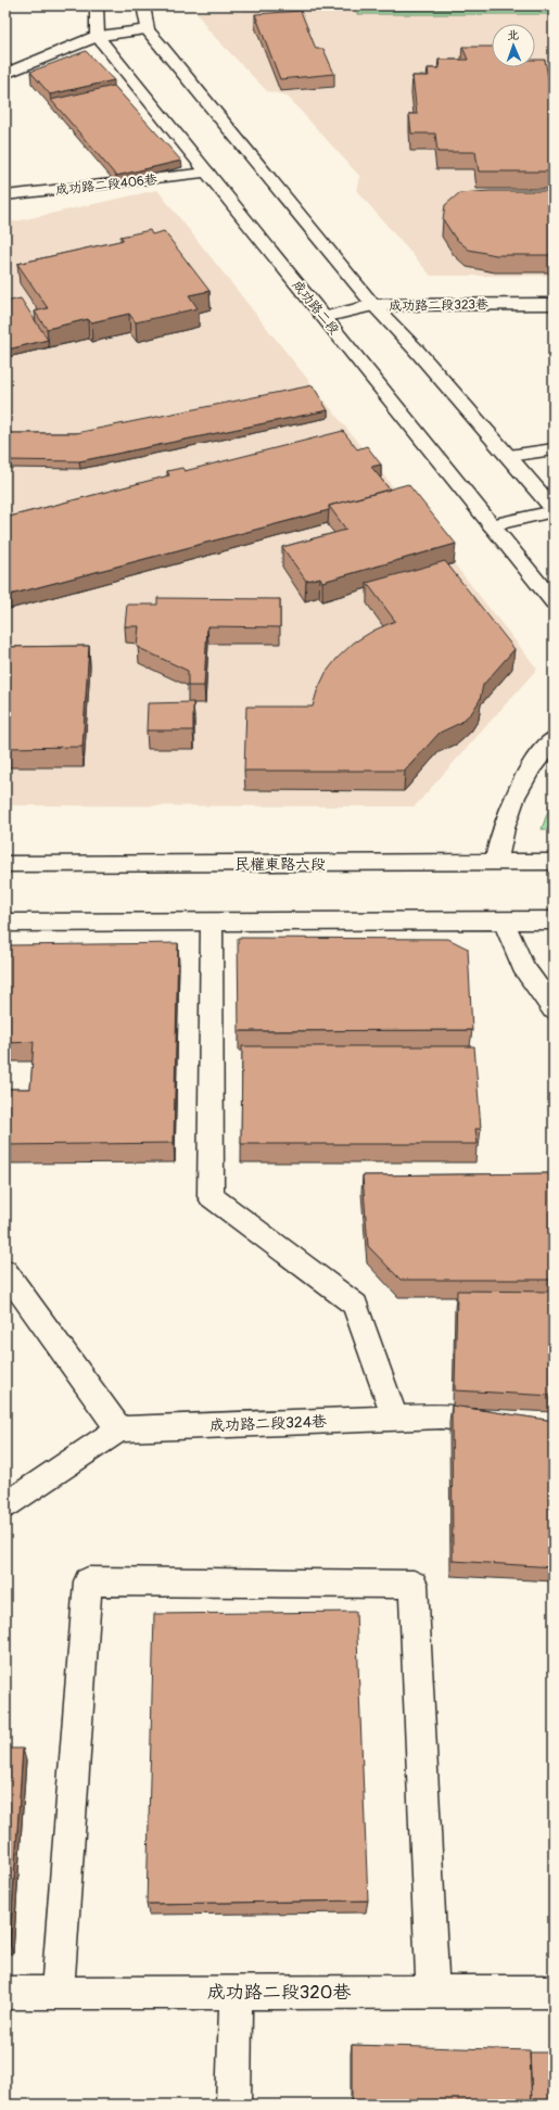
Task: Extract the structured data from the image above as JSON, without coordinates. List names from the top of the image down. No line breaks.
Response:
{"streets":{"main road":["成功路二段406巷","成功路二段323巷","成功路二段","民權東路六段","成功路二段324巷","成功路二段320巷"]},"crossings":[["成功路二段406巷","成功路二段"],["成功路二段323巷","成功路二段"]],"north":"top"}
